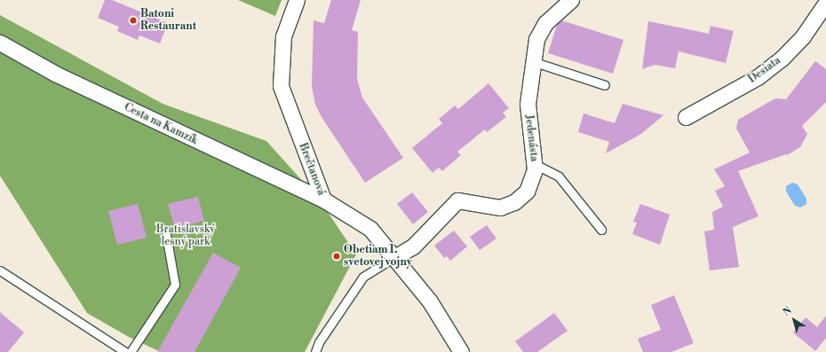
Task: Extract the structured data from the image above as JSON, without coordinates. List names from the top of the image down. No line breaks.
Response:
{"streets":{"street":["Desiata","Cesta na Kamzík","Jedenásta","Brečtanová"]},"crossings":[["Cesta na Kamzík","Brečtanová"],["Jedenásta","Brečtanová"]],"parks":["Bratislavský lesný park"],"places":["Batoni Restaurant","Obetiam 1. svetovej vojny"],"north":"top left"}
